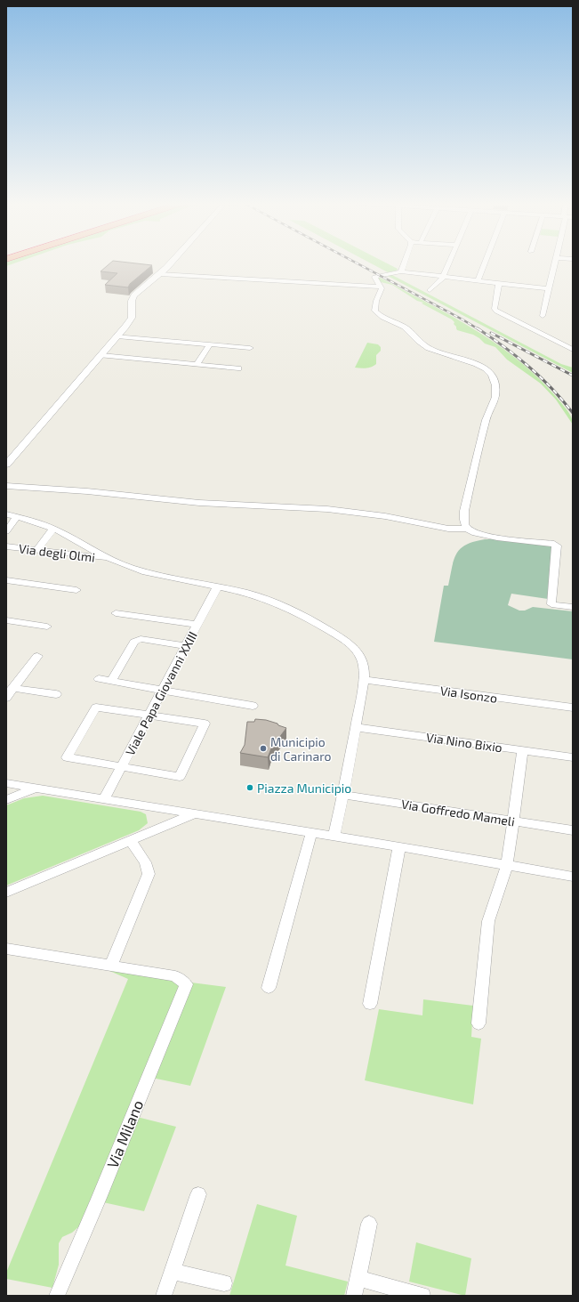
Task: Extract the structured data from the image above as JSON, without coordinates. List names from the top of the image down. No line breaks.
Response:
{"streets":{"street":["Via degli Olmi","Viale Papa Giovanni XXIII","Via Isonzo","Via Nino Bixio","Via Goffredo Mameli","Via Milano"]},"places":["Municipio di Carinaro","Piazza Municipio"]}
